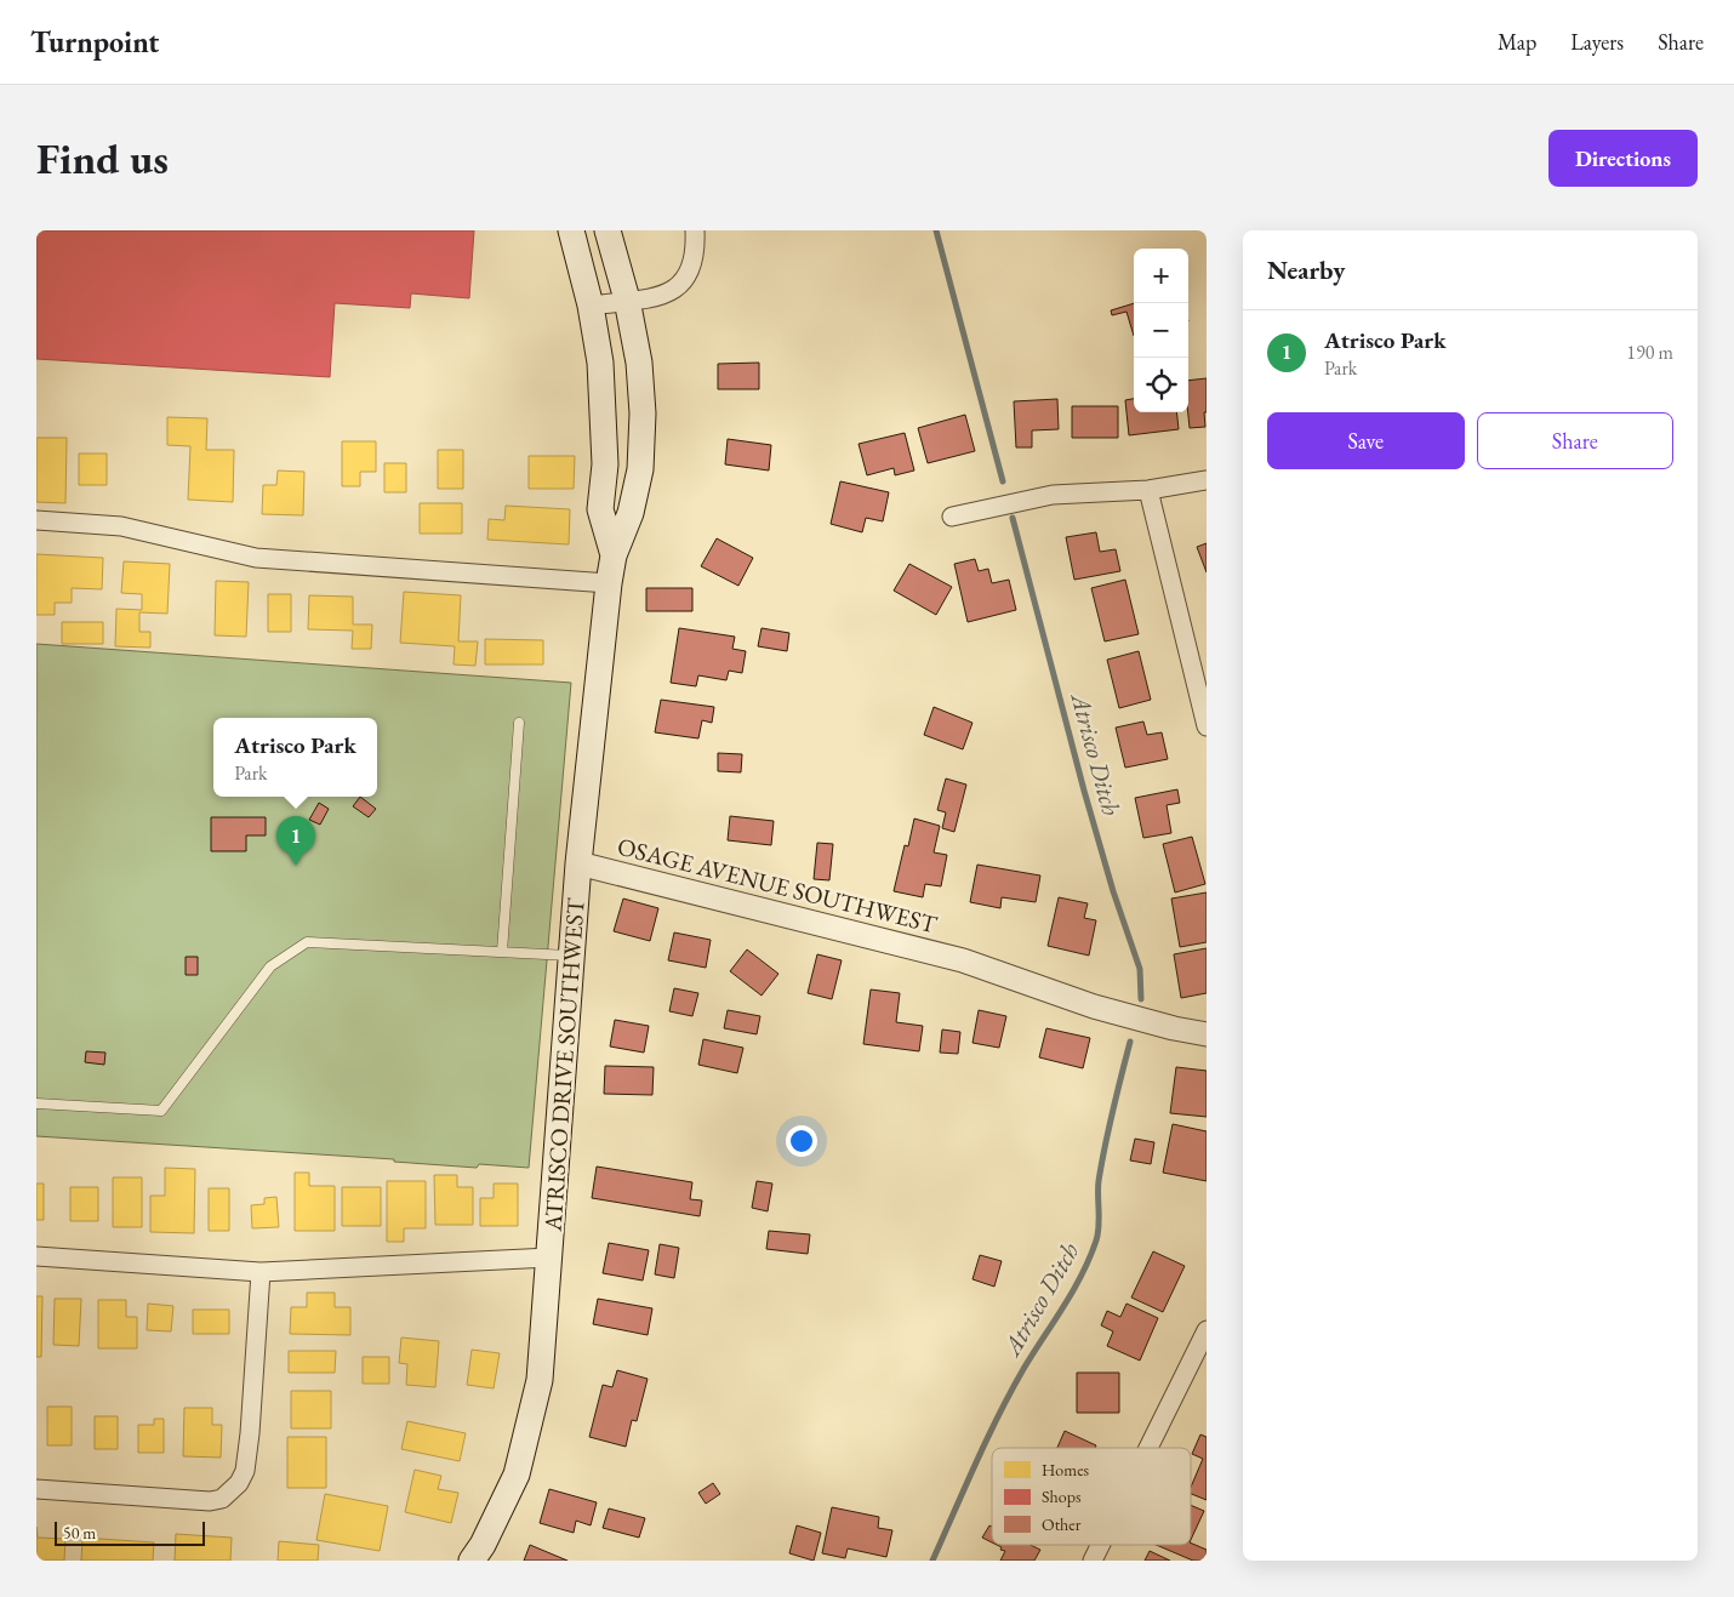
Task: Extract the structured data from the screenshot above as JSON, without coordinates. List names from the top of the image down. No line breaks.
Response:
{"streets":{"main road":["ATRISCO DRIVE SOUTHWEST"],"street":["OSAGE AVENUE SOUTHWEST"]},"crossings":[["OSAGE AVENUE SOUTHWEST","ATRISCO DRIVE SOUTHWEST"]],"water":["Atrisco Ditch"],"legend":["Homes","Shops","Other"],"scale_bar":"50 m","page":{"header":"Turnpoint","nav":["Map","Layers","Share"],"buttons":["Directions",["Save","Share"]],"title":"Find us","heading":"Nearby","map_buttons":["+","−"],"list":[{"mark":"1","name":"Atrisco Park","note":"Park","value":"190 m"}],"popup":["Atrisco Park","Park"],"pins":"1","scale":"50 m"}}
